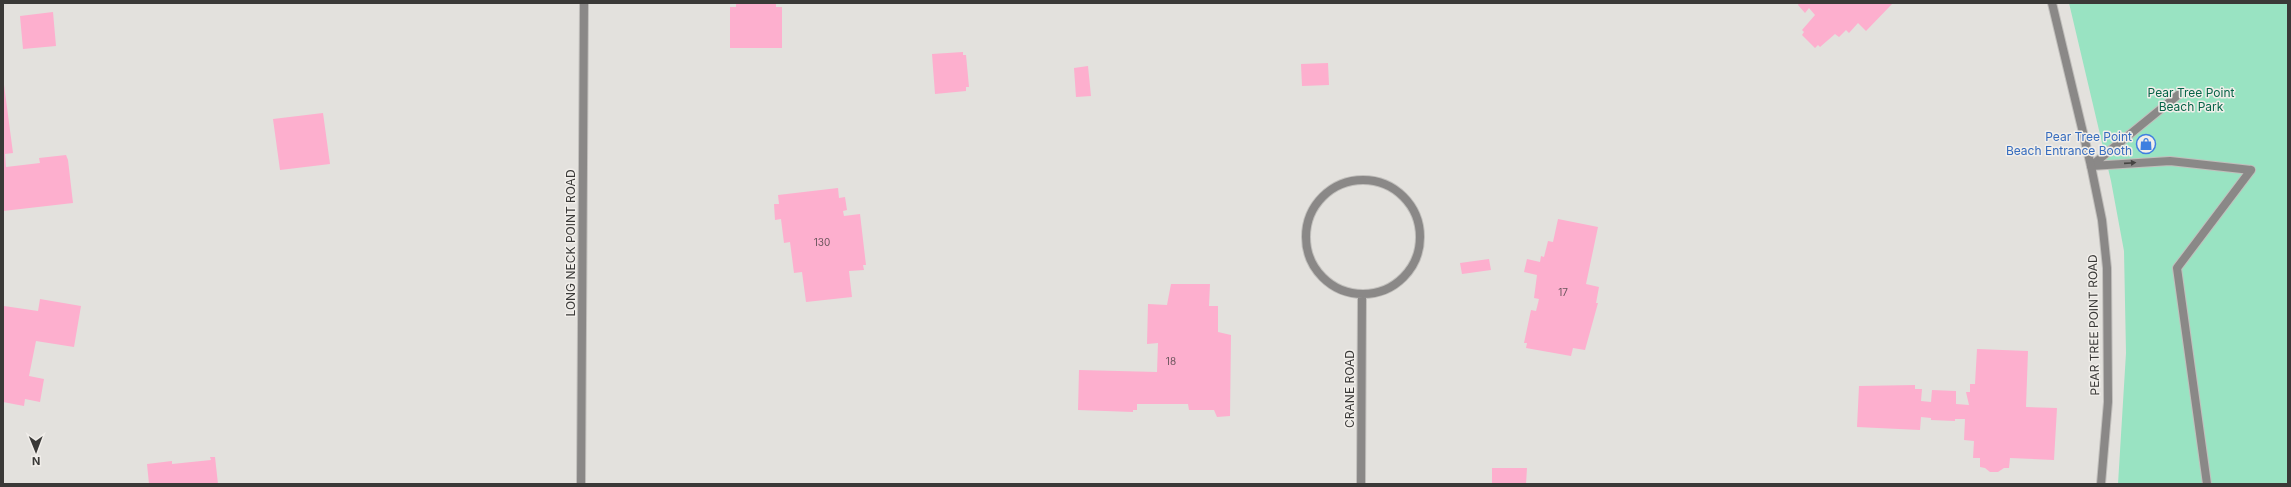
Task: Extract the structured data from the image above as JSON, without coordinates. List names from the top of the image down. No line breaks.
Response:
{"streets":{"street":["LONG NECK POINT ROAD","PEAR TREE POINT ROAD","CRANE ROAD"]},"parks":["Pear Tree Point Beach Park"],"places":{"shop":["Pear Tree Point Beach Entrance Booth"]},"house_numbers":["130","17","18"],"north":"bottom"}
